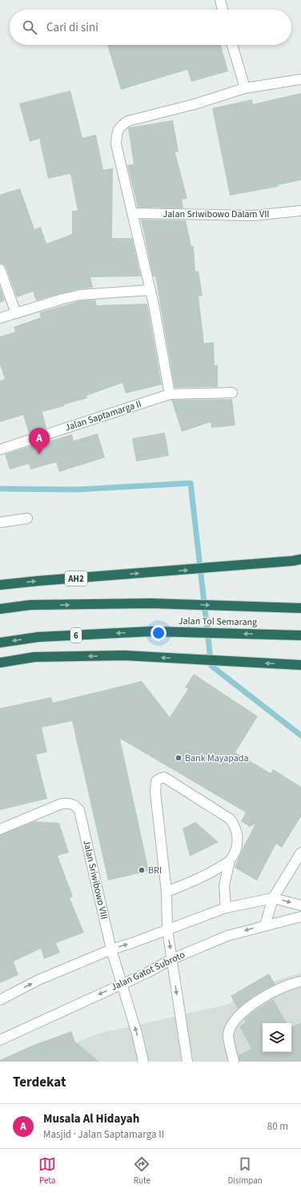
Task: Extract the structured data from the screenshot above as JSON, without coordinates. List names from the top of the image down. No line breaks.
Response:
{"streets":{"highway":["AH2","Jalan Tol Semarang","6"],"street":["Jalan Sriwibowo Dalam VII","Jalan Saptamarga II","Jalan Sriwibowo VIII","Jalan Gatot Subroto"]},"crossings":[["Jalan Sriwibowo VIII","Jalan Gatot Subroto"]],"places":["Bank Mayapada","BRI"],"page":{"search":"Cari di sini","pins":"A","heading":"Terdekat","list":[{"mark":"A","name":"Musala Al Hidayah","note":"Masjid · Jalan Saptamarga II","value":"80 m"}],"nav":["Peta","Rute","Disimpan"]}}
